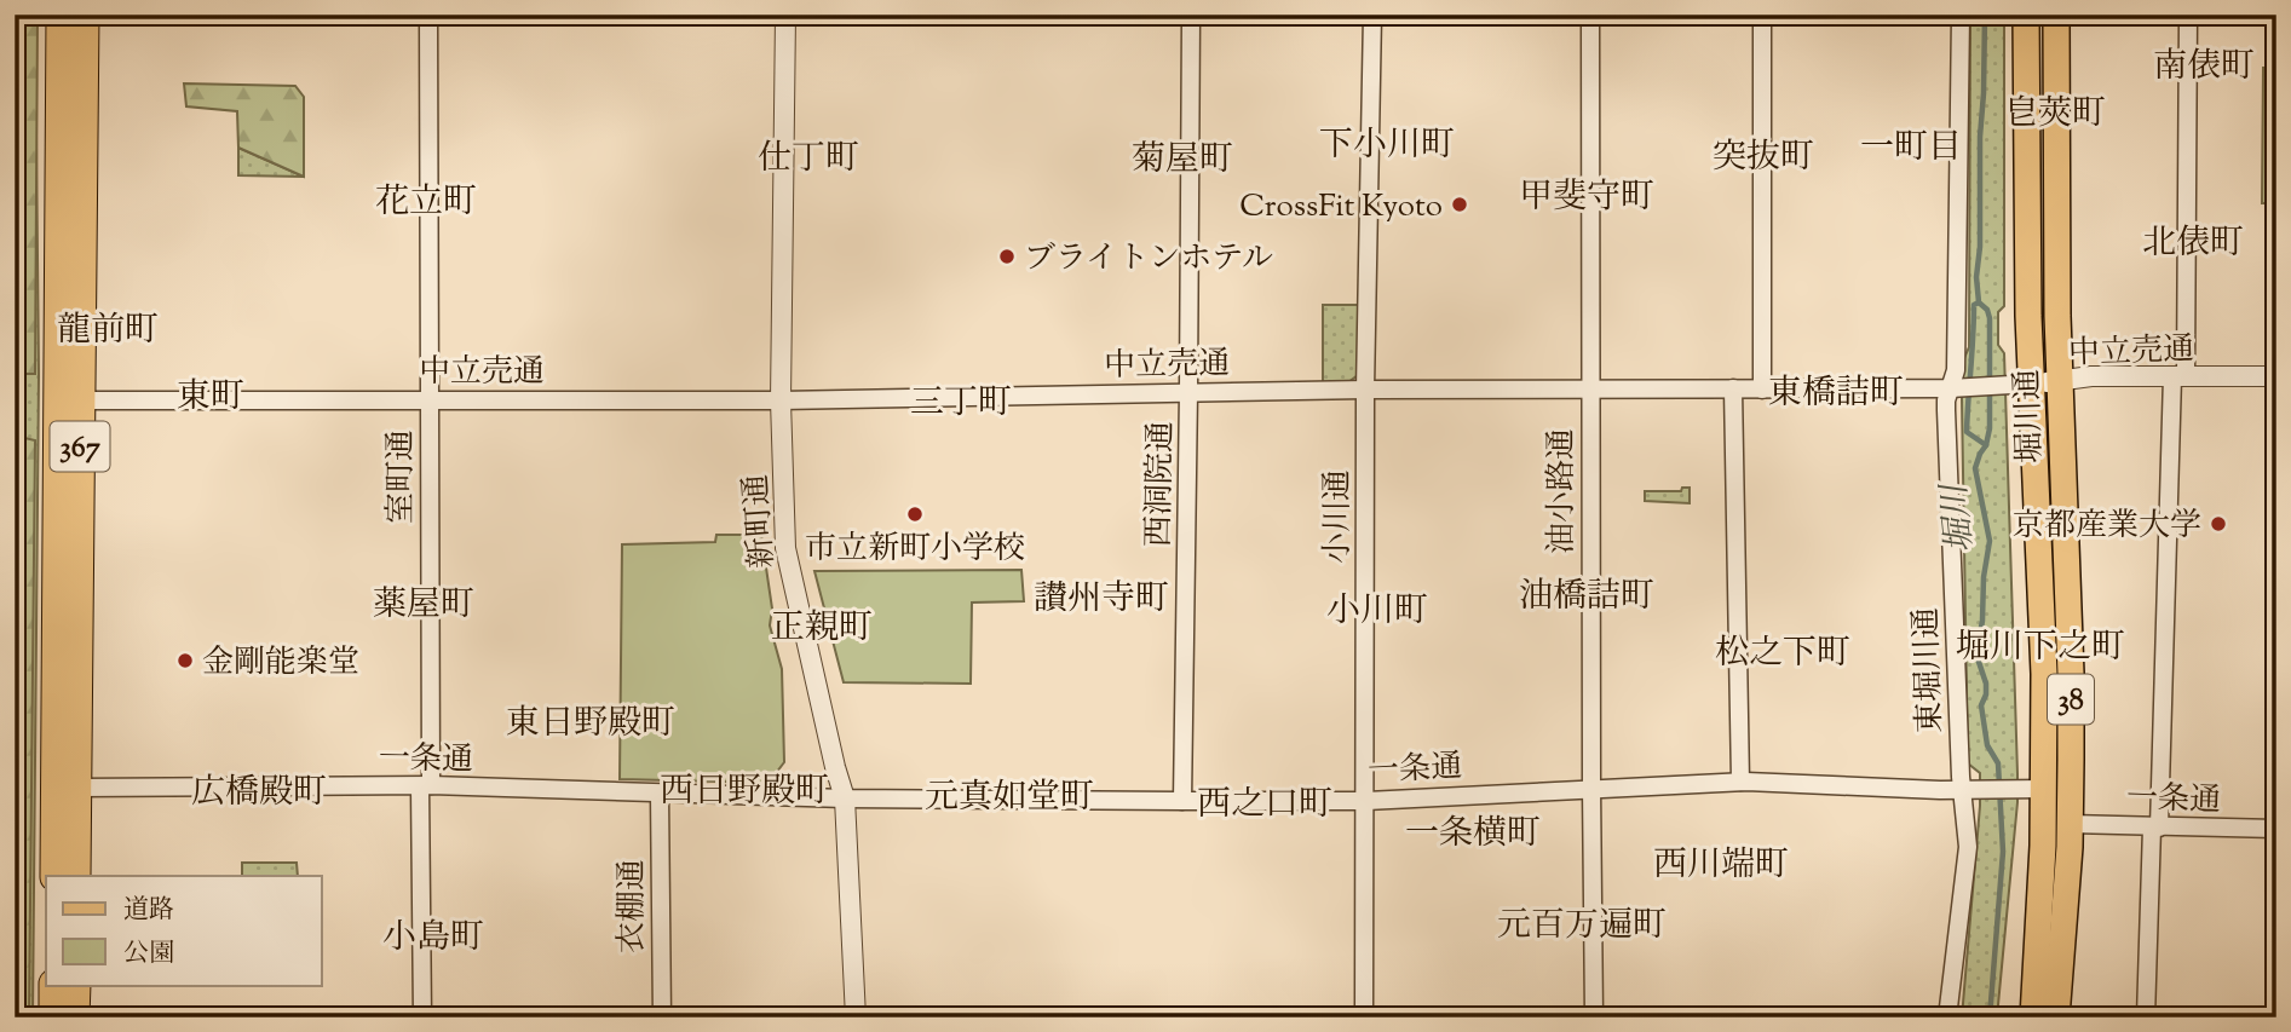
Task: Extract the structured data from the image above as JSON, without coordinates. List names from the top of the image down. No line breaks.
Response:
{"streets":{"highway":["367"],"main road":["堀川通","38"],"street":["中立売通","室町通","西洞院通","油小路通","小川通","新町通","東堀川通","一条通","衣棚通"]},"crossings":[["中立売通","堀川通"],["中立売通","367"],["中立売通","室町通"],["中立売通","西洞院通"],["中立売通","油小路通"],["中立売通","小川通"],["中立売通","新町通"],["中立売通","東堀川通"],["堀川通","一条通"],["367","一条通"],["室町通","一条通"],["西洞院通","一条通"],["油小路通","一条通"],["小川通","一条通"],["新町通","一条通"],["東堀川通","一条通"],["一条通","衣棚通"]],"districts":["南俵町","皀莢町","下小川町","一町目","突抜町","仕丁町","菊屋町","甲斐守町","花立町","北俵町","龍前町","東橋詰町","東町","三丁町","油橋詰町","讃州寺町","薬屋町","小川町","正親町","堀川下之町","松之下町","東日野殿町","西日野殿町","広橋殿町","元真如堂町","西之口町","一条横町","西川端町","元百万遍町","小島町"],"water":["堀川"],"places":["CrossFit Kyoto","ブライトンホテル","市立新町小学校","京都産業大学","金剛能楽堂"],"legend":["道路","公園"]}
